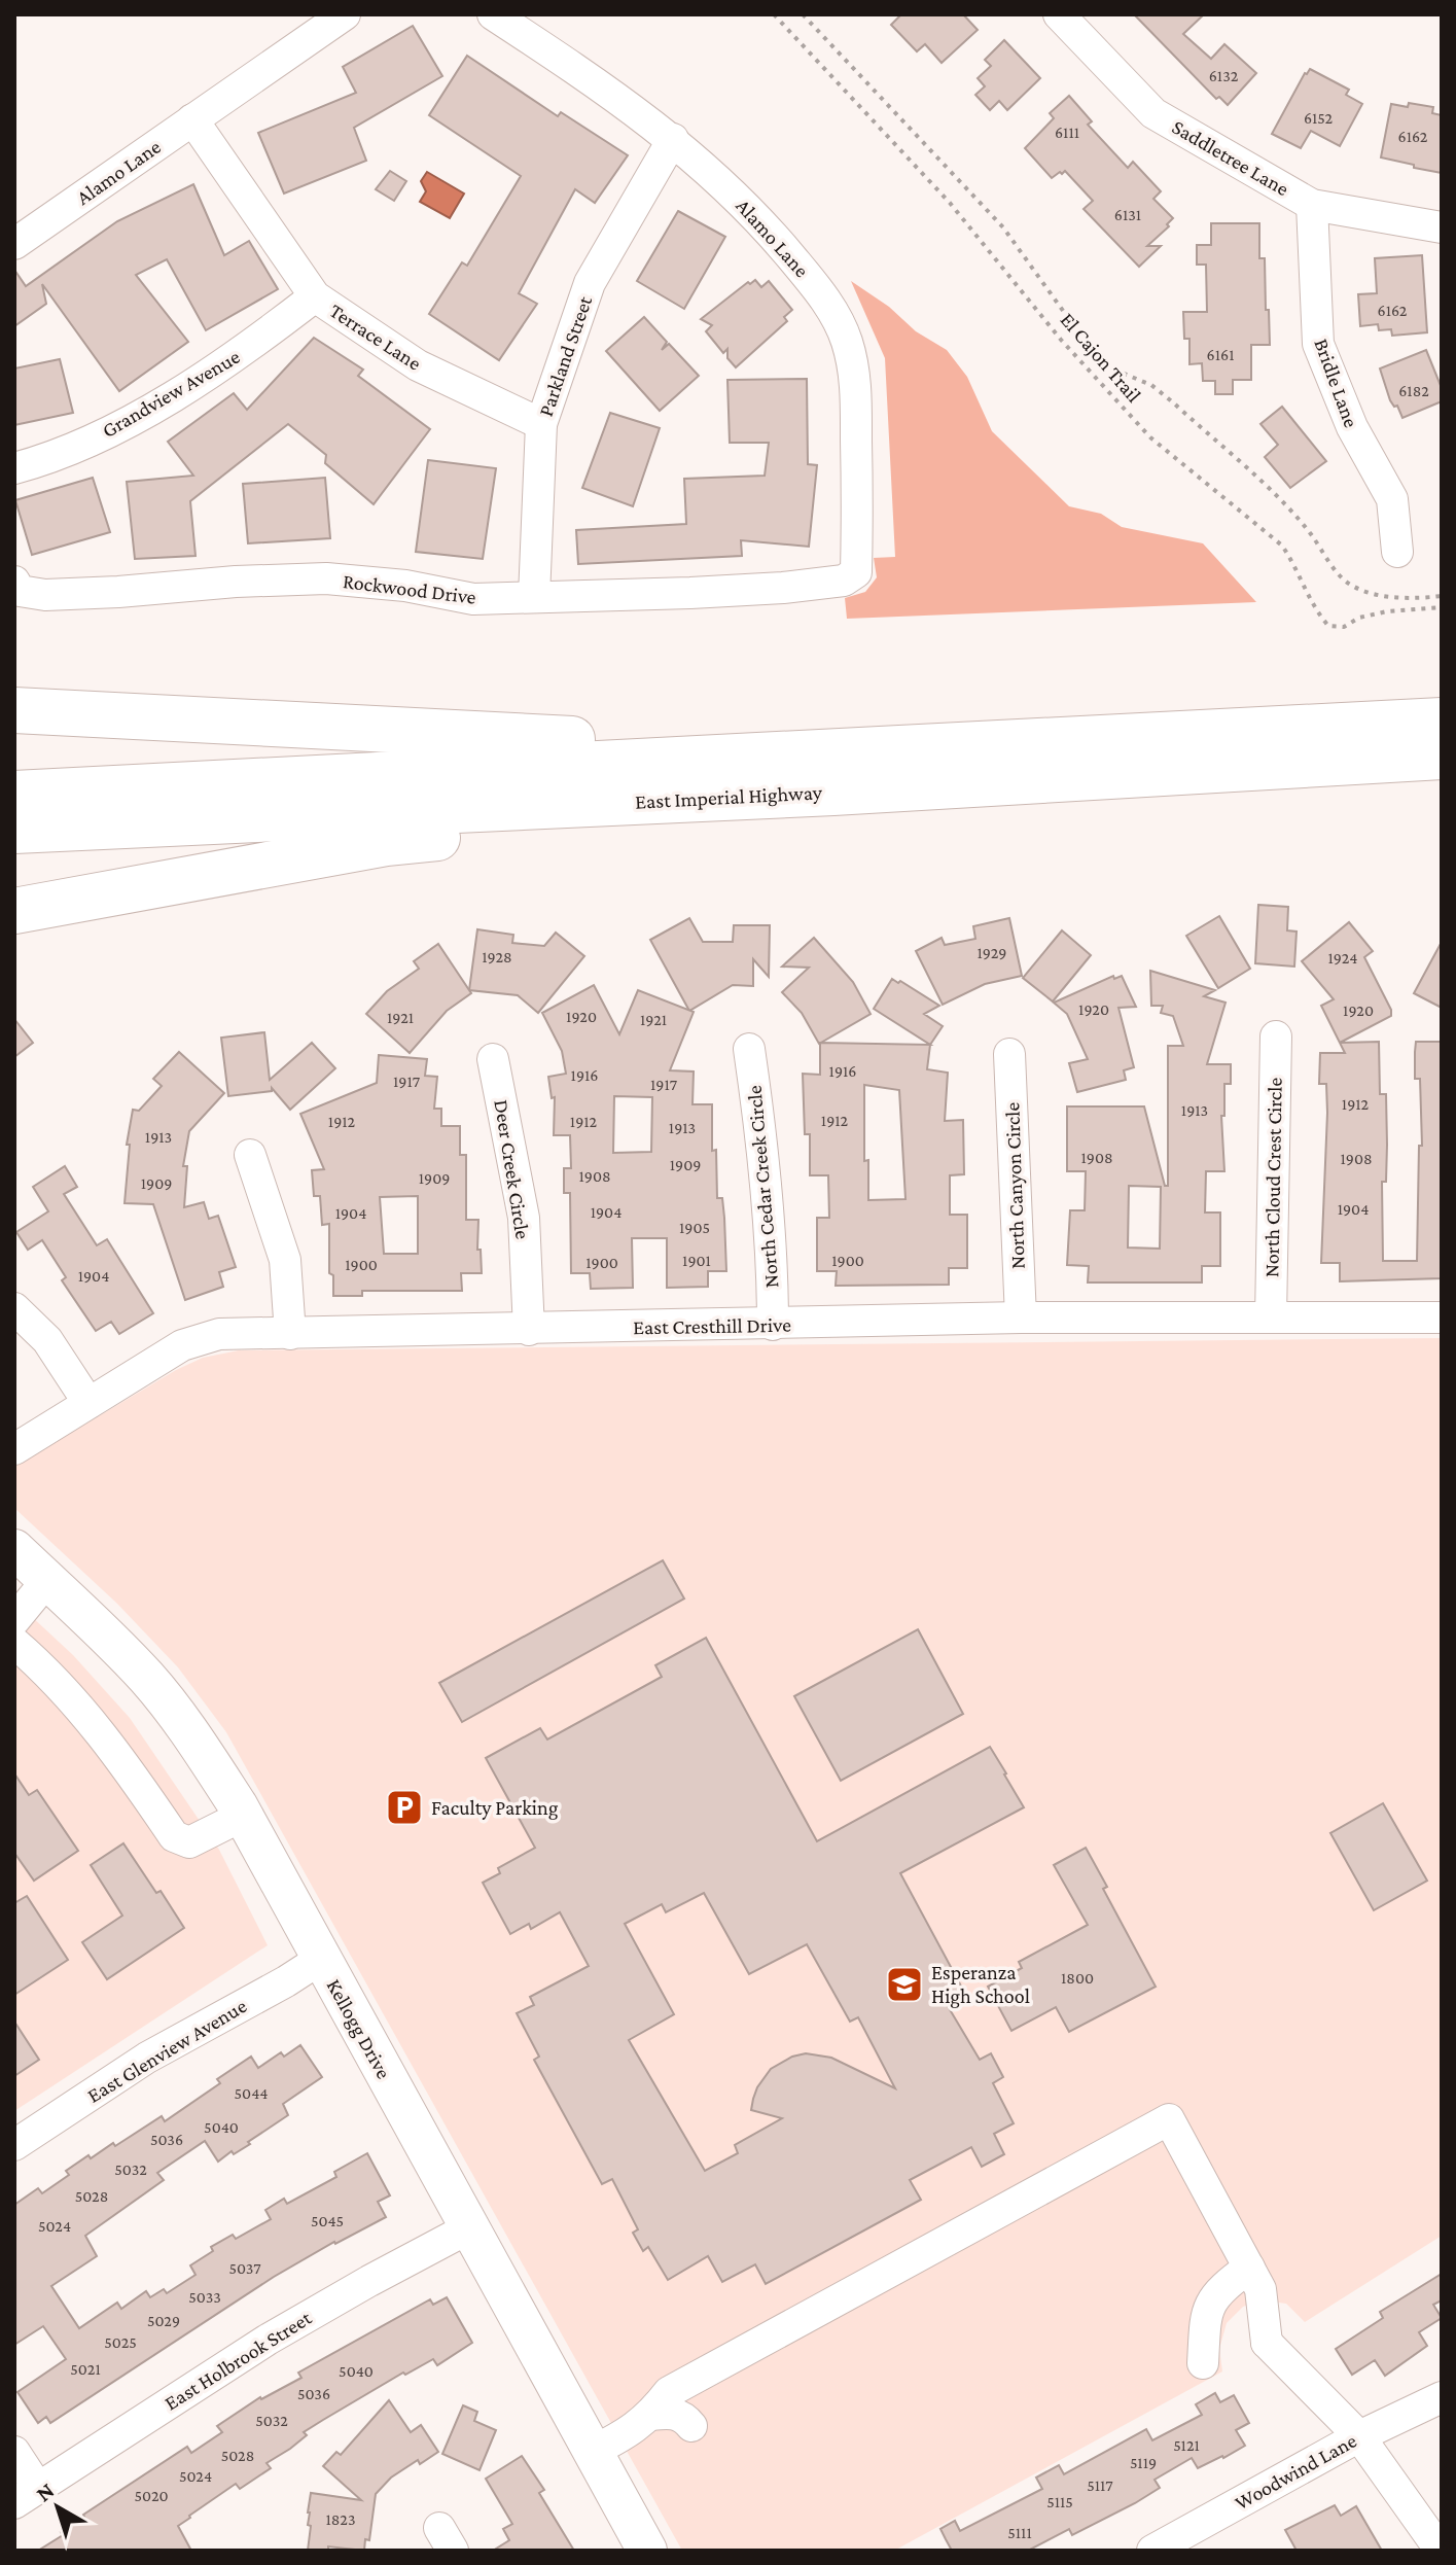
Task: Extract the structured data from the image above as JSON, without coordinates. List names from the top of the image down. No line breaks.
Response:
{"streets":{"highway":["East Imperial Highway"],"main road":["Kellogg Drive"],"street":["Saddletree Lane","Alamo Lane","Terrace Lane","Parkland Street","Bridle Lane","Grandview Avenue","Rockwood Drive","Deer Creek Circle","North Cloud Crest Circle","North Canyon Circle","North Cedar Creek Circle","East Cresthill Drive","East Glenview Avenue","East Holbrook Street","Woodwind Lane"],"path":["El Cajon Trail"]},"crossings":[["Saddletree Lane","Bridle Lane"],["Alamo Lane","Terrace Lane"],["Alamo Lane","Parkland Street"],["Alamo Lane","Rockwood Drive"],["Terrace Lane","Parkland Street"],["Terrace Lane","Grandview Avenue"],["Parkland Street","Rockwood Drive"],["Deer Creek Circle","East Cresthill Drive"],["North Cloud Crest Circle","East Cresthill Drive"],["North Canyon Circle","East Cresthill Drive"],["North Cedar Creek Circle","East Cresthill Drive"],["Kellogg Drive","East Glenview Avenue"],["Kellogg Drive","East Holbrook Street"]],"places":{"parking":["Faculty Parking"],"school or university":["Esperanza High School"]},"house_numbers":["6132","6152","6111","6162","6131","6162","6161","6182","1929","1928","1924","1920","1920","1920","1921","1921","1916","1916","1917","1917","1912","1913","1912","1912","1912","1913","1913","1908","1908","1909","1908","1909","1909","1904","1904","1904","1905","1901","1900","1900","1900","1904","1800","5044","5040","5036","5032","5028","5045","5024","5037","5033","5029","5025","5021","5040","5036","5032","5121","5028","5119","5024","5117","5020","5115","1823","5111"],"north":"top left"}
